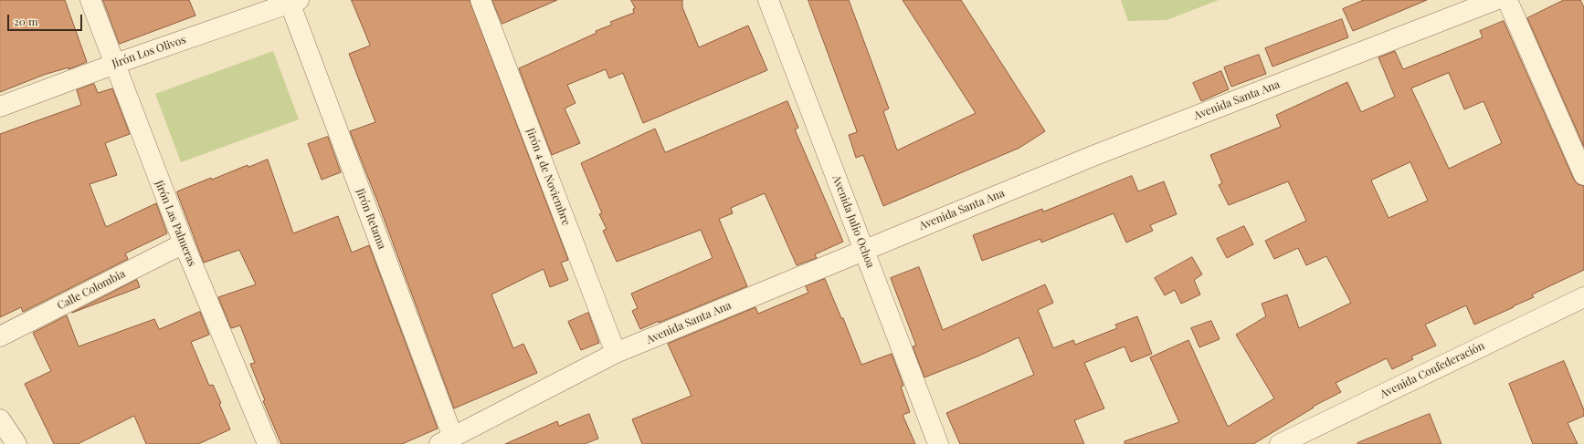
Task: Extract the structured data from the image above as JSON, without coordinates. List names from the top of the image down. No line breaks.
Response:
{"streets":{"street":["Jirón Los Olivos","Avenida Santa Ana","Jirón 4 de Noviembre","Jirón Retama","Avenida Julio Ochoa","Jirón Las Palmeras","Calle Colombia","Avenida Confederación"]},"crossings":[["Jirón Los Olivos","Jirón Retama"],["Jirón Los Olivos","Jirón Las Palmeras"],["Avenida Santa Ana","Jirón 4 de Noviembre"],["Avenida Santa Ana","Jirón Retama"],["Avenida Santa Ana","Avenida Julio Ochoa"],["Jirón Las Palmeras","Calle Colombia"]],"scale_bar":"20 m"}
